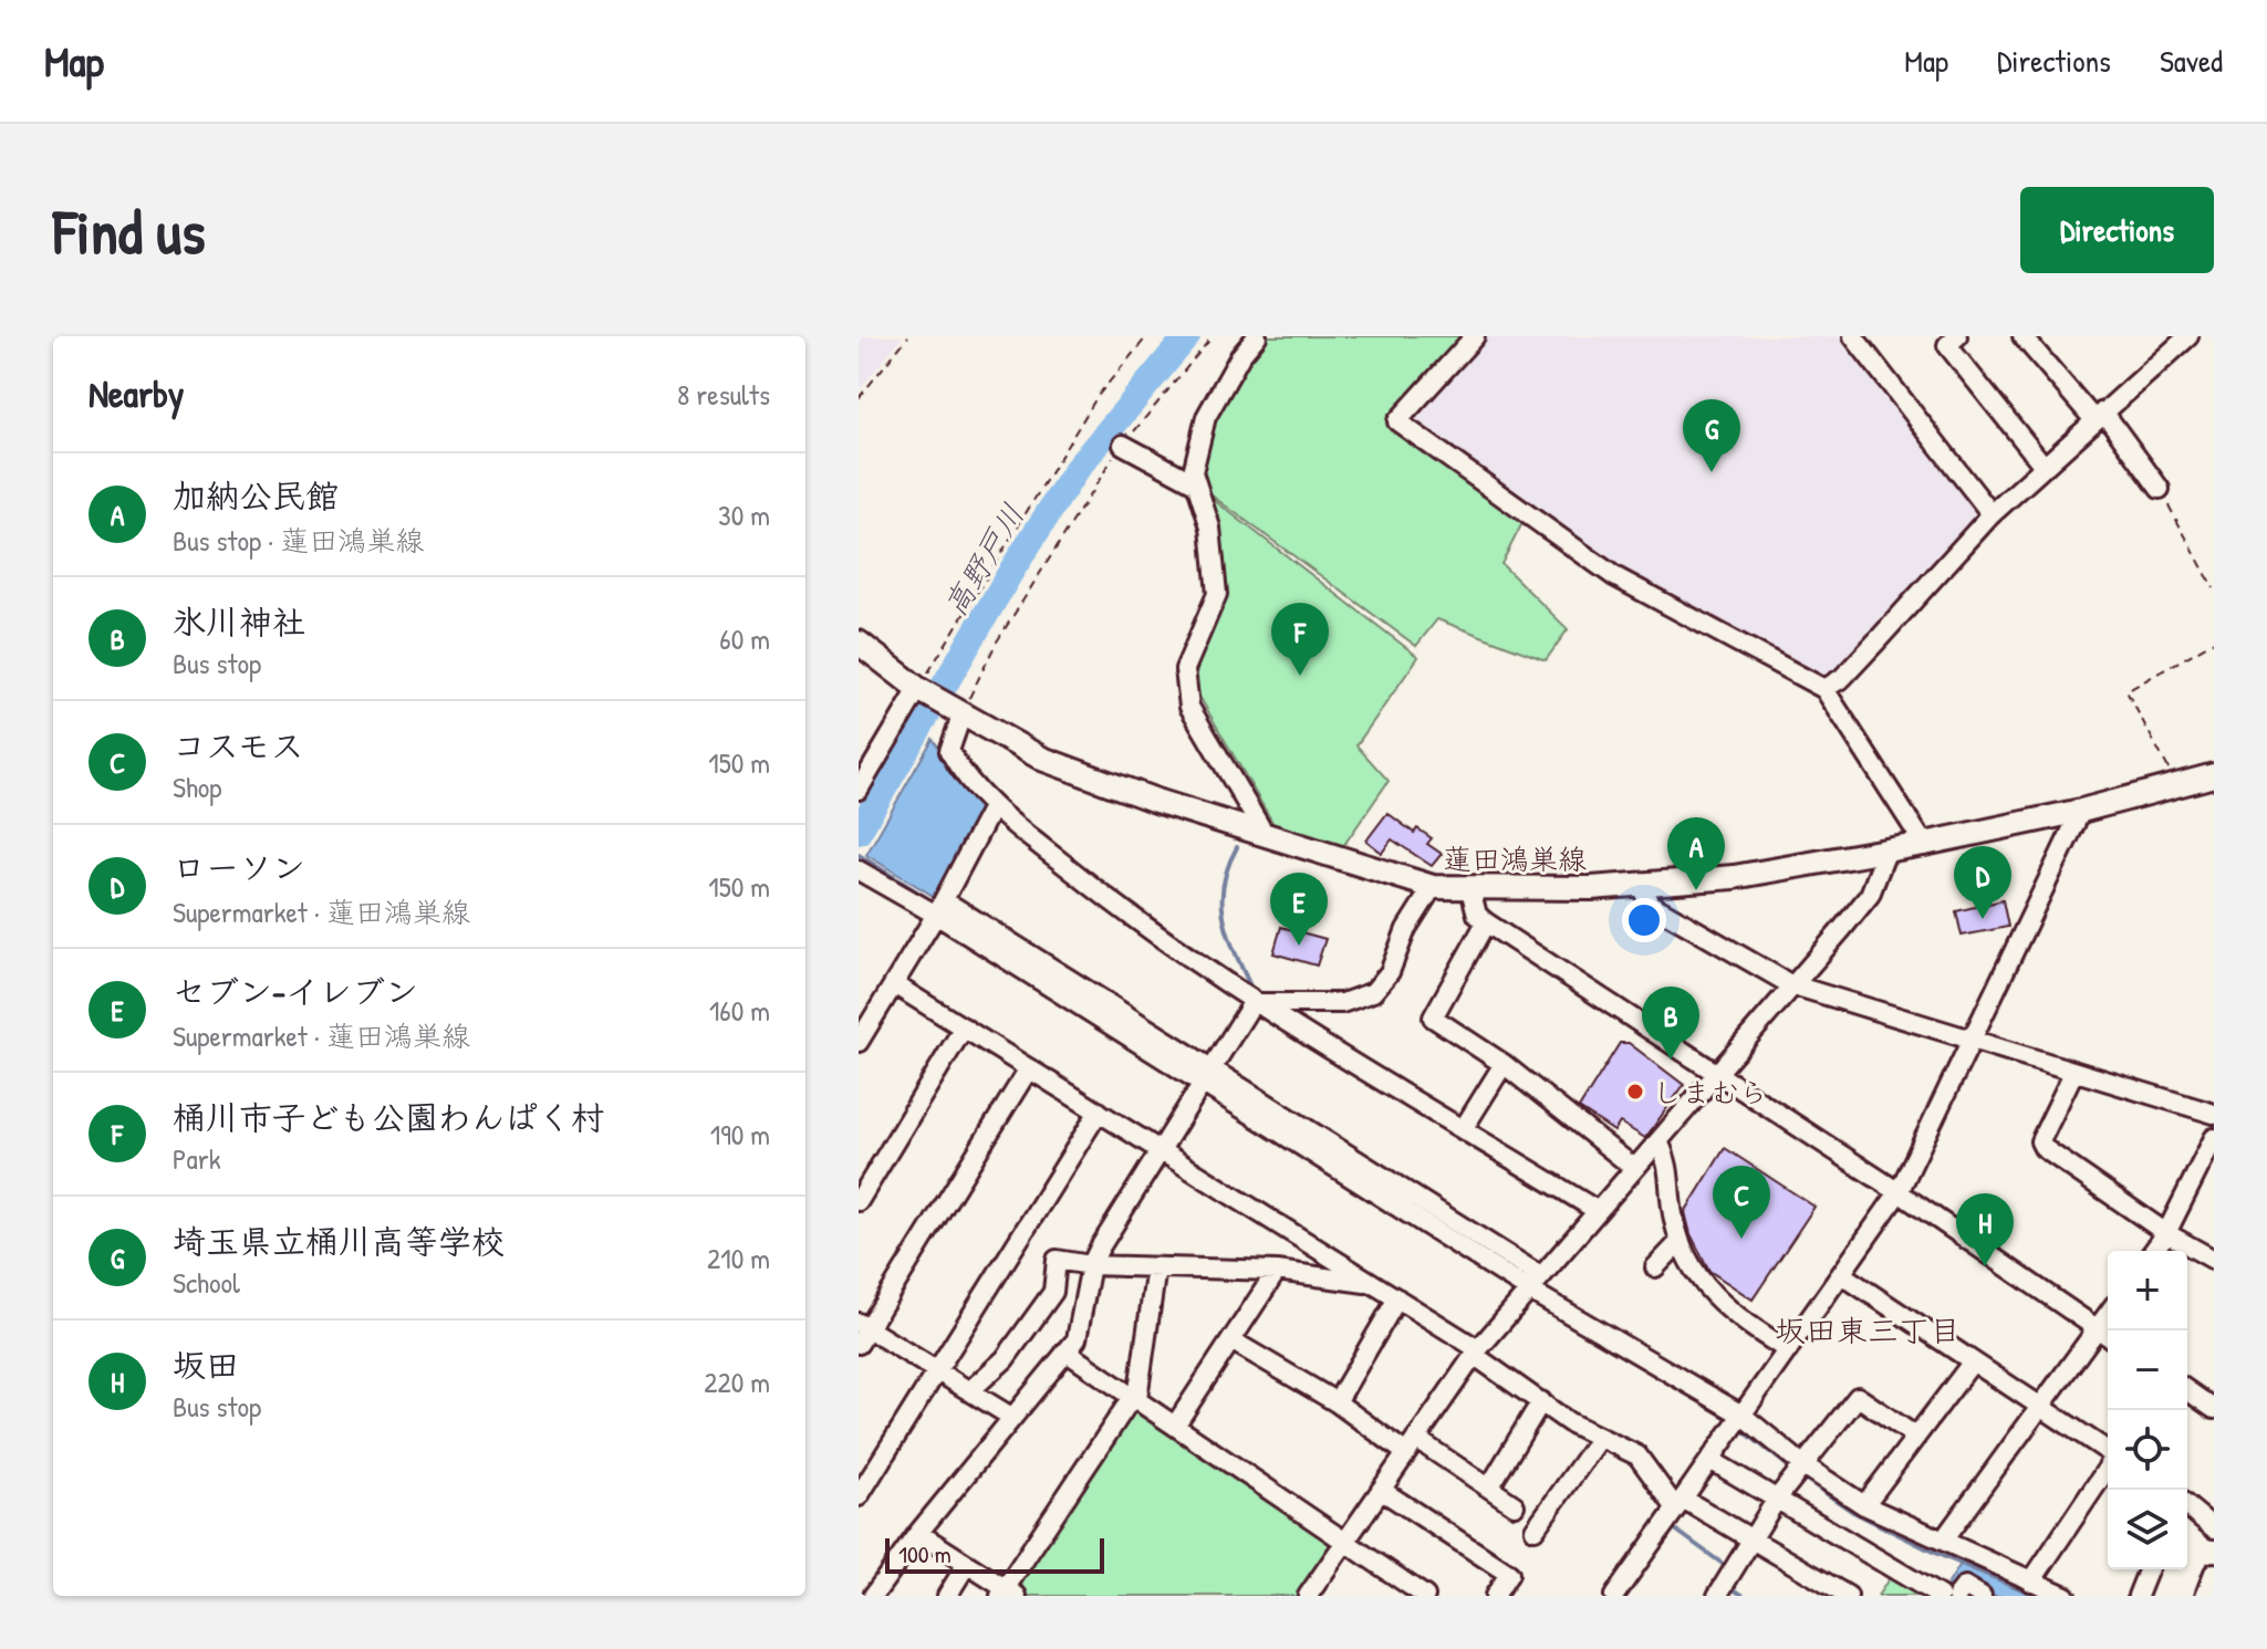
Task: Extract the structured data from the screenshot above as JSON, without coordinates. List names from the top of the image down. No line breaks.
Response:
{"streets":{"main road":["蓮田鴻巣線"]},"districts":["坂田東三丁目"],"water":["高野戸川"],"places":["しまむら"],"scale_bar":"100 m","page":{"header":"Map","nav":["Map","Directions","Saved"],"buttons":"Directions","title":"Find us","heading":["Nearby","8 results"],"pins":["G","F","A","D","E","B","C","H"],"list":[{"mark":"A","name":"加納公民館","note":"Bus stop · 蓮田鴻巣線","value":"30 m"},{"mark":"B","name":"氷川神社","note":"Bus stop","value":"60 m"},{"mark":"C","name":"コスモス","note":"Shop","value":"150 m"},{"mark":"D","name":"ローソン","note":"Supermarket · 蓮田鴻巣線","value":"150 m"},{"mark":"E","name":"セブン-イレブン","note":"Supermarket · 蓮田鴻巣線","value":"160 m"},{"mark":"F","name":"桶川市子ども公園わんぱく村","note":"Park","value":"190 m"},{"mark":"G","name":"埼玉県立桶川高等学校","note":"School","value":"210 m"},{"mark":"H","name":"坂田","note":"Bus stop","value":"220 m"}],"map_buttons":["+","−"],"scale":"100 m"}}
